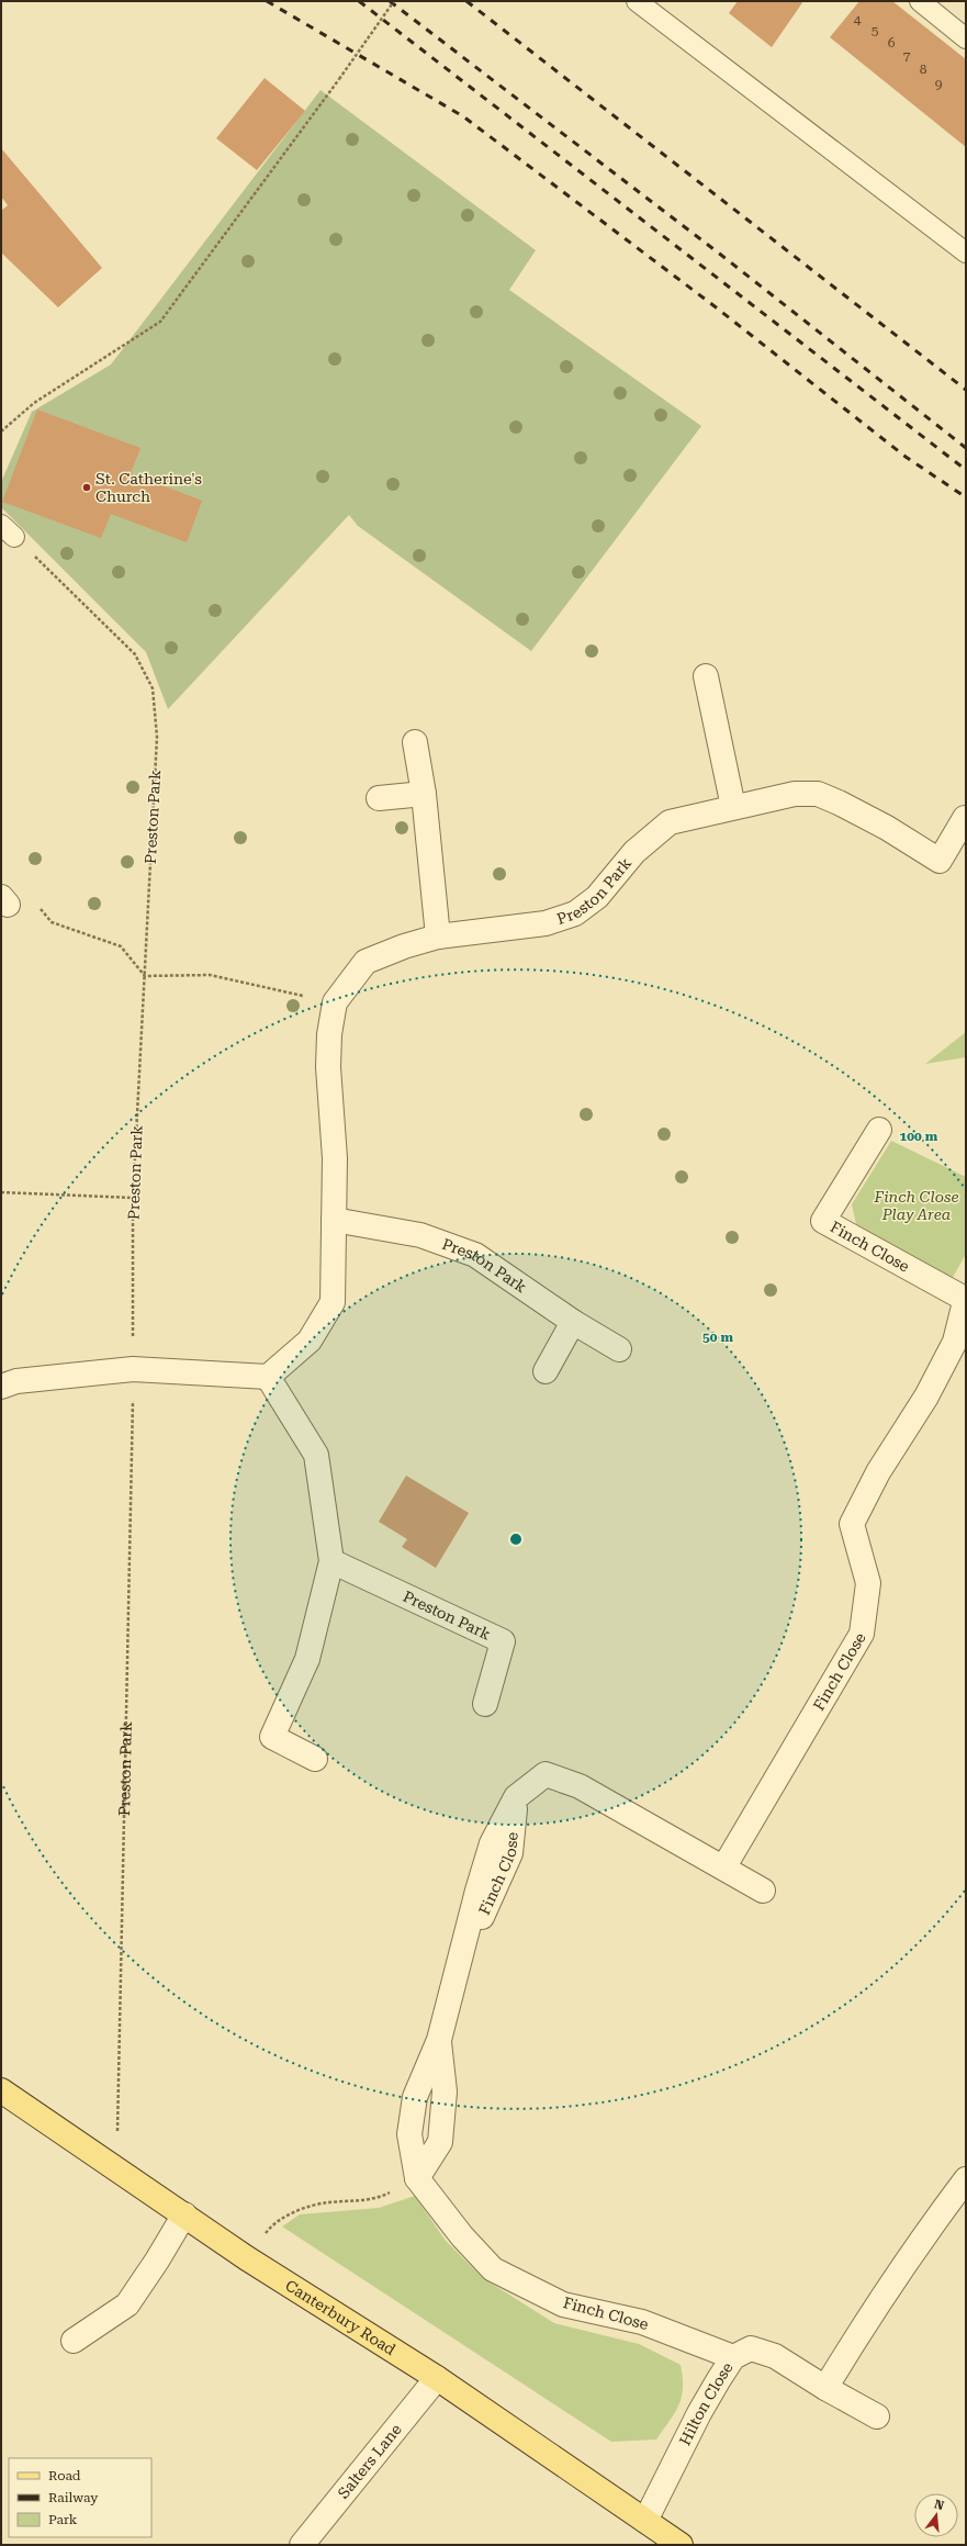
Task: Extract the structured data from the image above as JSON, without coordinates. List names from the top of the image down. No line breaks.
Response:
{"streets":{"main road":["Canterbury Road"],"street":["Preston Park","Finch Close","Hilton Close","Salters Lane"]},"crossings":[["Preston Park","Canterbury Road"],["Finch Close","Hilton Close"],["Canterbury Road","Hilton Close"],["Canterbury Road","Salters Lane"]],"parks":["Finch Close Play Area"],"places":["St. Catherine's Church"],"house_numbers":["4","5","6","7","8","9"],"legend":["Road","Railway","Park"],"north":"top","rings":["100 m","50 m"]}
